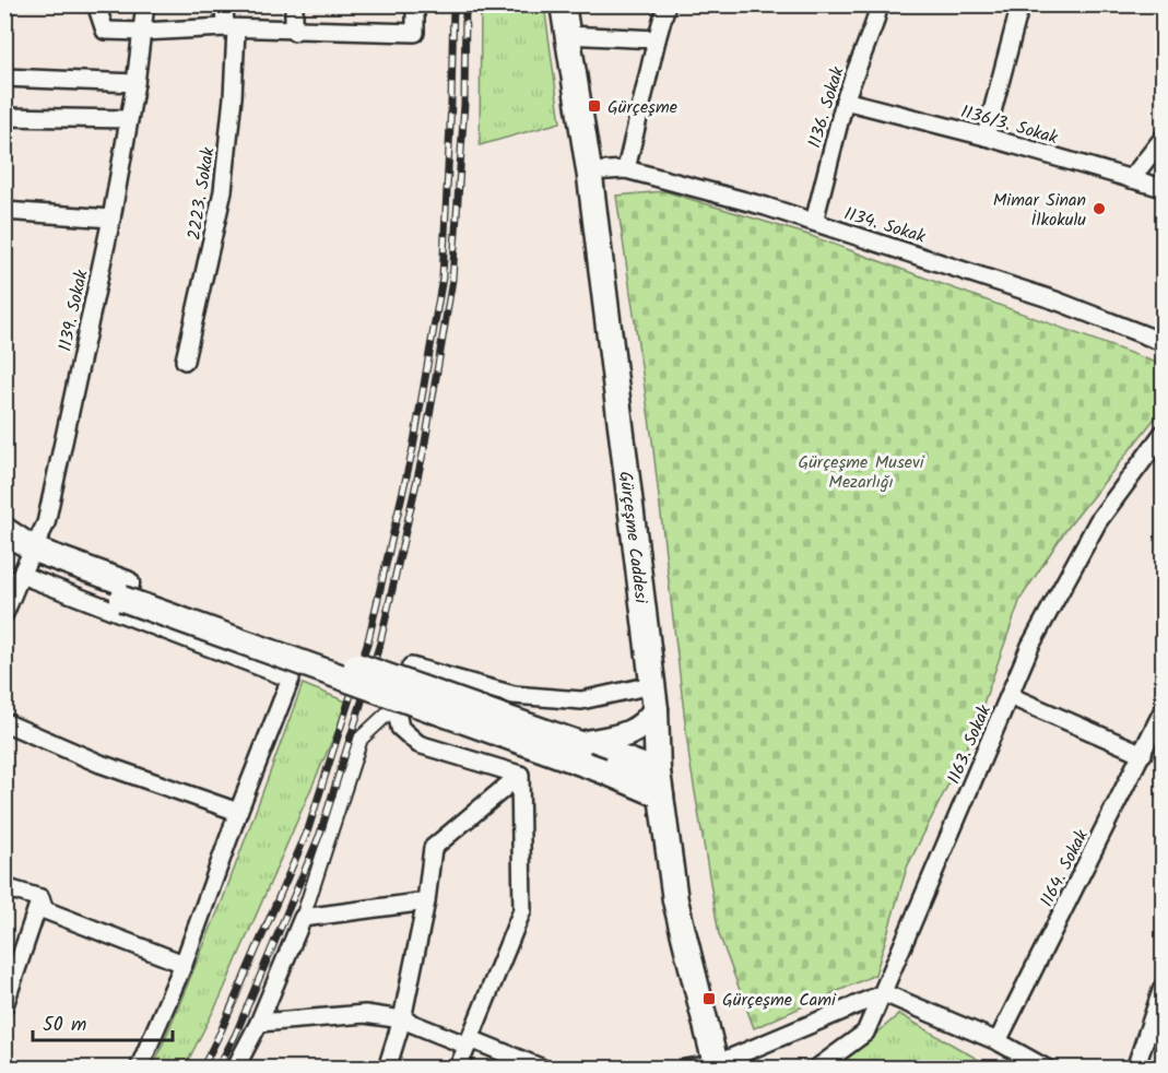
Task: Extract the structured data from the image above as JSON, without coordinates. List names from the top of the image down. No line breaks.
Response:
{"streets":{"main road":["Gürçeşme Caddesi"],"street":["1136. Sokak","1136/3. Sokak","2223. Sokak","1134. Sokak","1139. Sokak","1163. Sokak","1164. Sokak"]},"crossings":[["1136. Sokak","1136/3. Sokak"],["1136. Sokak","1134. Sokak"],["1134. Sokak","Gürçeşme Caddesi"]],"parks":["Gürçeşme Musevi Mezarlığı"],"places":{"transit":["Gürçeşme","Gürçeşme Cami"],"other":["Mimar Sinan İlkokulu"]},"scale_bar":"50 m"}
